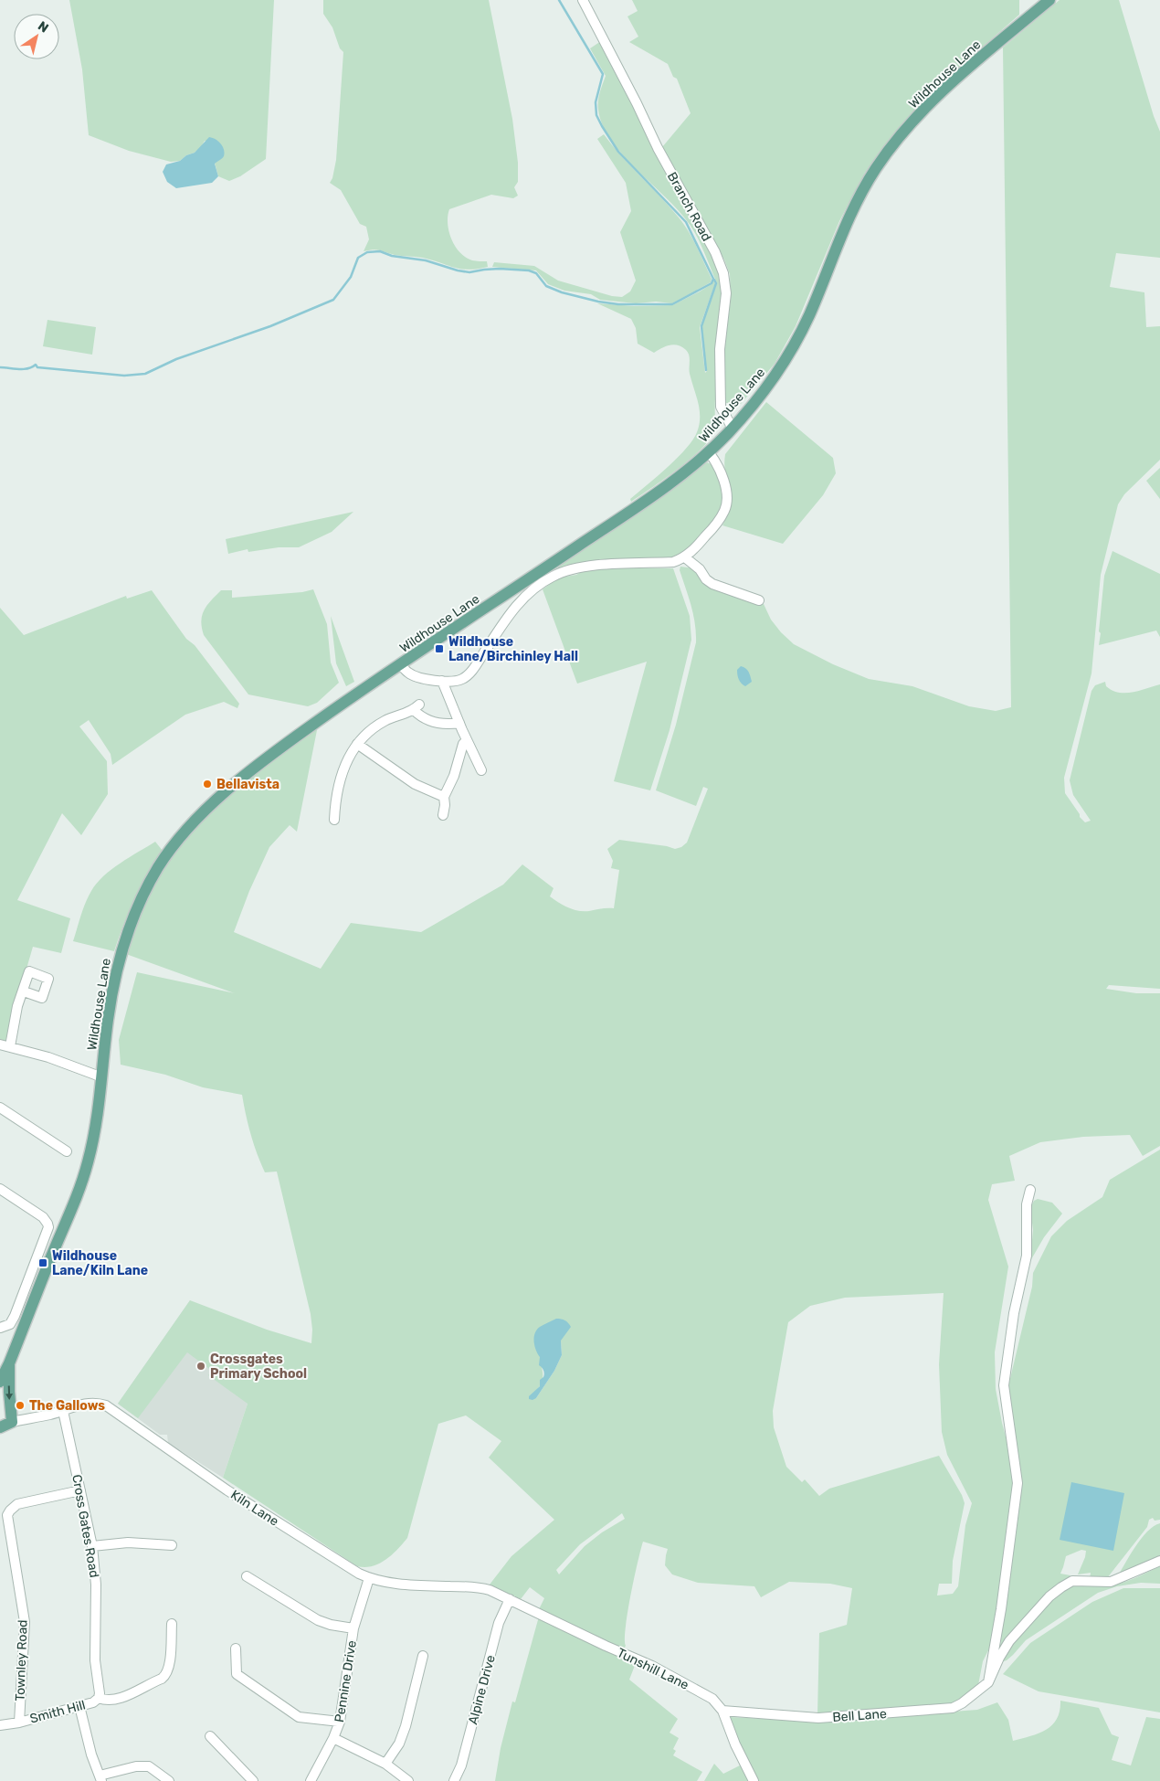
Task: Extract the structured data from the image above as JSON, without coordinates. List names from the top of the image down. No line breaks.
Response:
{"streets":{"main road":["Wildhouse Lane"],"street":["Branch Road","Kiln Lane","Cross Gates Road","Townley Road","Tunshill Lane","Pennine Drive","Alpine Drive","Smith Hill","Bell Lane"]},"crossings":[["Wildhouse Lane","Branch Road"],["Wildhouse Lane","Kiln Lane"],["Kiln Lane","Cross Gates Road"],["Kiln Lane","Tunshill Lane"],["Kiln Lane","Pennine Drive"],["Kiln Lane","Alpine Drive"],["Cross Gates Road","Townley Road"],["Cross Gates Road","Smith Hill"],["Townley Road","Smith Hill"],["Tunshill Lane","Alpine Drive"],["Tunshill Lane","Bell Lane"]],"places":{"transit":["Wildhouse Lane/Birchinley Hall","Wildhouse Lane/Kiln Lane"],"other":["Bellavista","Crossgates Primary School","The Gallows"]},"north":"top right"}
